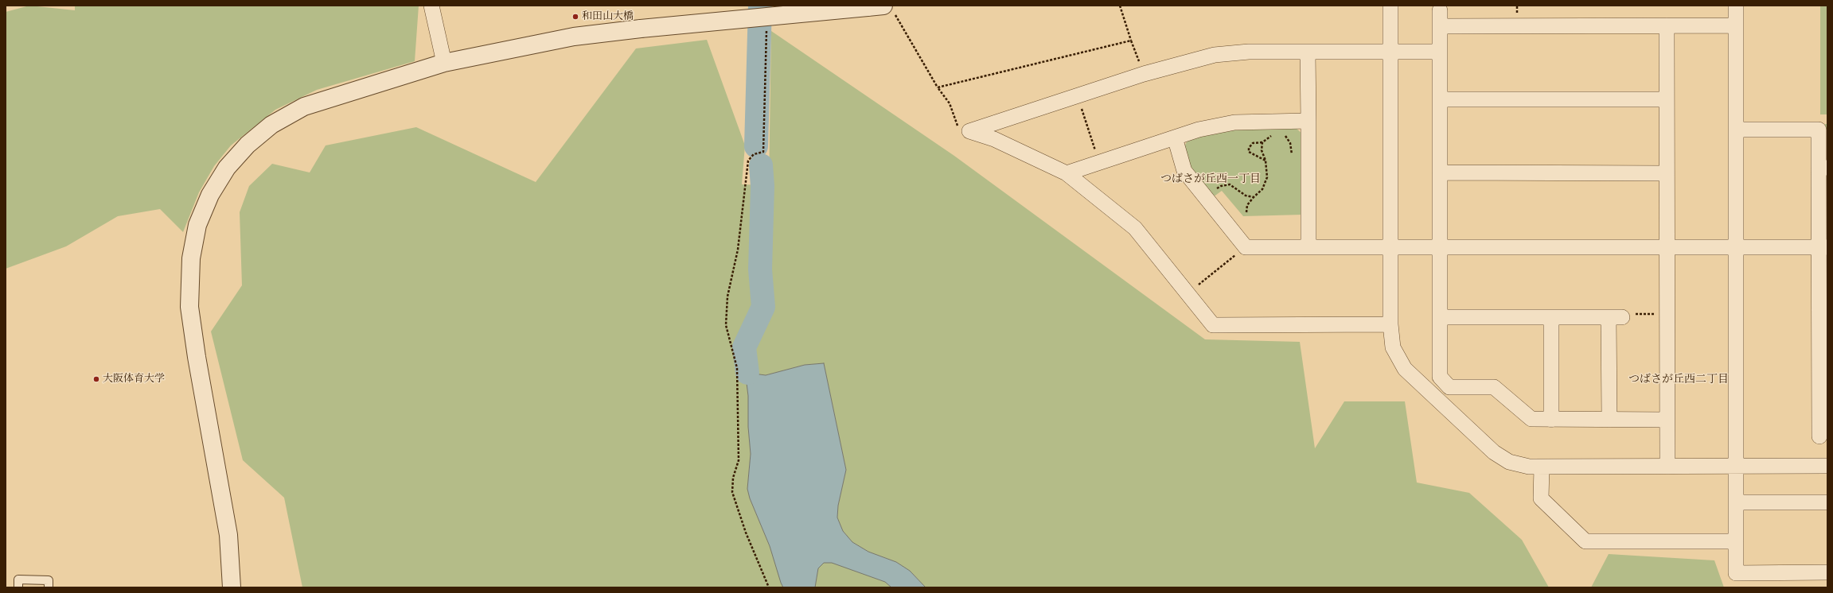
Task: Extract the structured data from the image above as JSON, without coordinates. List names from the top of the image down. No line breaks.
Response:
{"districts":["つばさが丘西一丁目","つばさが丘西二丁目"],"places":["和田山大橋","大阪体育大学"]}
